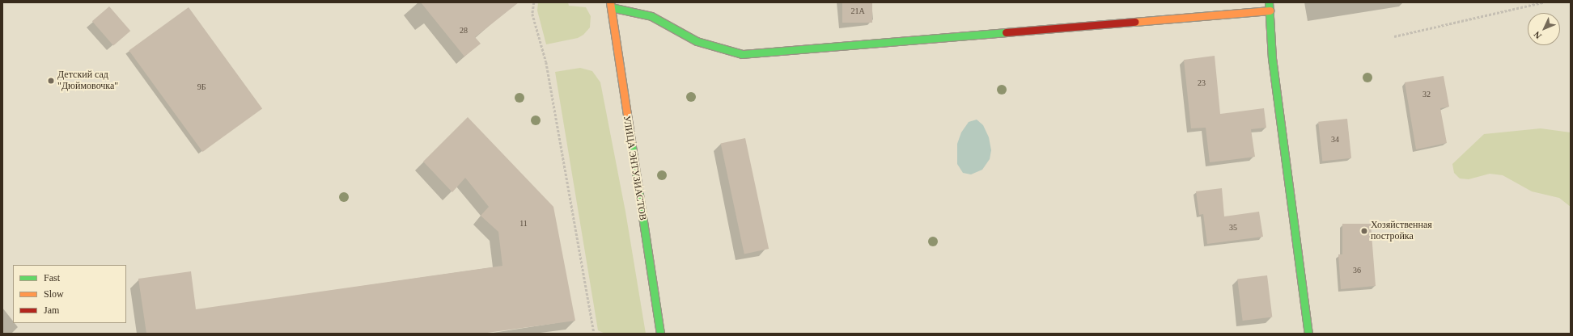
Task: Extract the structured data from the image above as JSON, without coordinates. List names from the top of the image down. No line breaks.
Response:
{"streets":{"street":["УЛИЦА ЭНТУЗИАСТОВ"]},"places":["Детский сад \"Дюймовочка\"","Хозяйственная постройка"],"house_numbers":["21А","28","23","9Б","32","34","11","35","36"],"legend":["Fast","Slow","Jam"],"north":"bottom left"}
